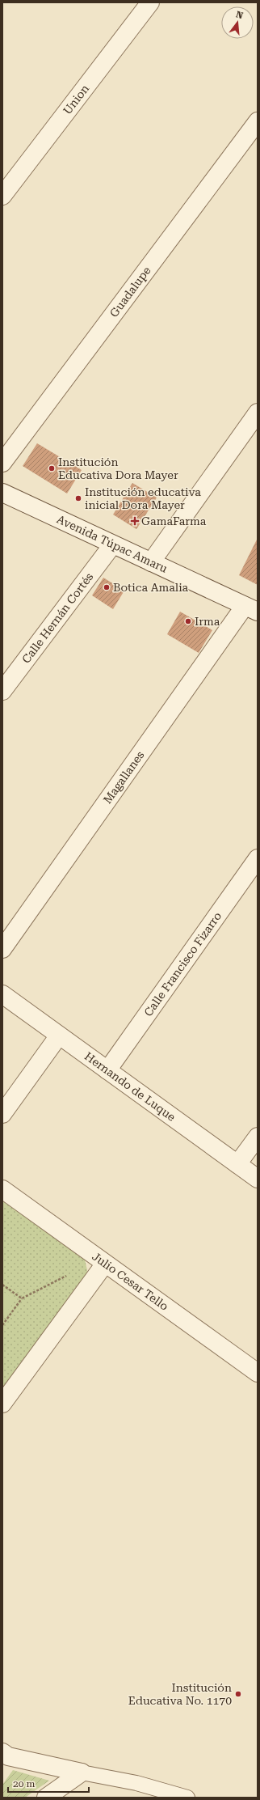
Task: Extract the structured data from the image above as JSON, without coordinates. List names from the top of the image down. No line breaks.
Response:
{"streets":{"street":["Union","Guadalupe","Avenida Túpac Amaru","Calle Hernán Cortés","Magallanes","Calle Francisco Fizarro","Hernando de Luque","Julio Cesar Tello"]},"crossings":[["Avenida Túpac Amaru","Calle Hernán Cortés"],["Avenida Túpac Amaru","Magallanes"],["Calle Francisco Fizarro","Hernando de Luque"]],"places":{"other":["Institución Educativa Dora Mayer","Institución educativa inicial Dora Mayer","Botica Amalia","Irma","Institución Educativa No. 1170"],"health":["GamaFarma"]},"scale_bar":"20 m","north":"top"}
